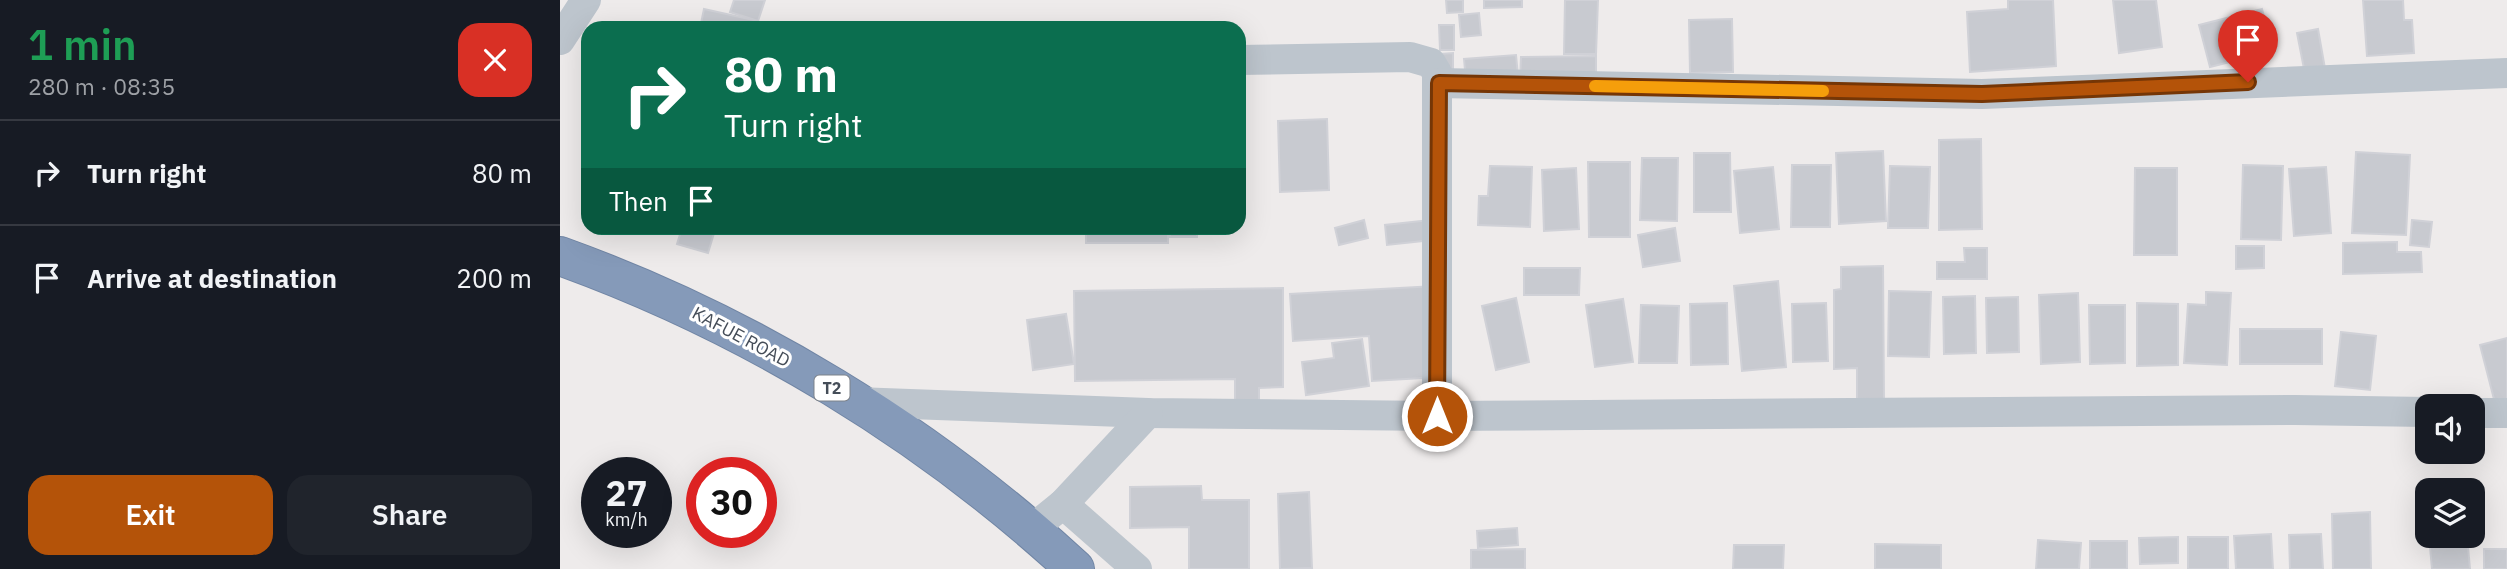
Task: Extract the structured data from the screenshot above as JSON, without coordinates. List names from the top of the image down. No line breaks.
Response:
{"streets":{"highway":["KAFUE ROAD","T2"]},"page":{"heading":["1 min","280 m · 08:35"],"turn":["80 m","Turn right"],"list":[{"name":"Turn right","value":"80 m"},{"name":"Arrive at destination","value":"200 m"}],"then":"Then","speed":"27 km/h","limit":"30","buttons":["Exit","Share"]}}
